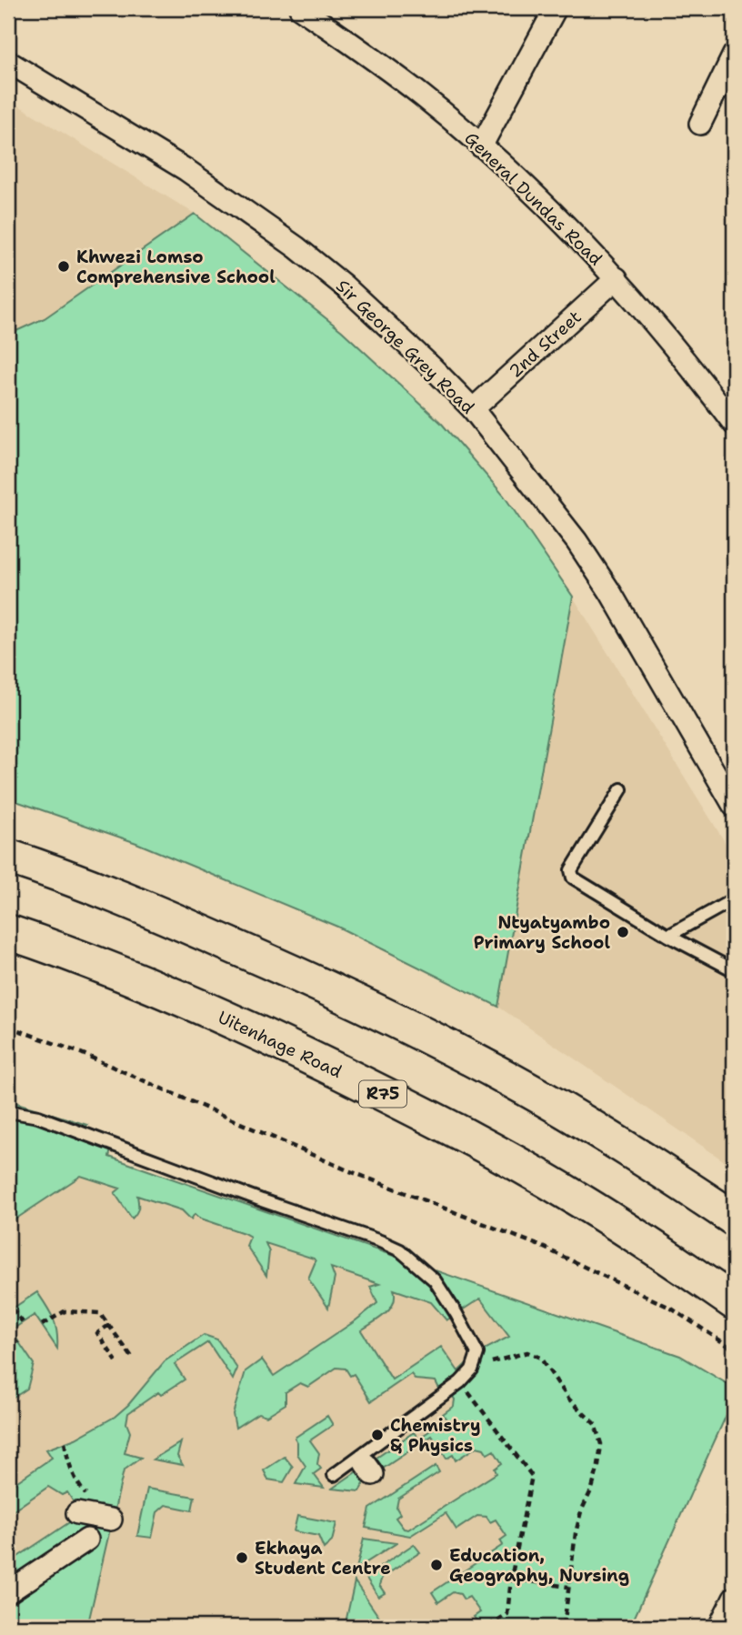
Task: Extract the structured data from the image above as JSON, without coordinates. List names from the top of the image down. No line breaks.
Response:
{"streets":{"main road":["Uitenhage Road","R75"],"street":["General Dundas Road","2nd Street","Sir George Grey Road"]},"crossings":[["General Dundas Road","2nd Street"],["2nd Street","Sir George Grey Road"]],"places":["Khwezi Lomso Comprehensive School","Ntyatyambo Primary School","Chemistry & Physics","Ekhaya Student Centre","Education, Geography, Nursing"]}
